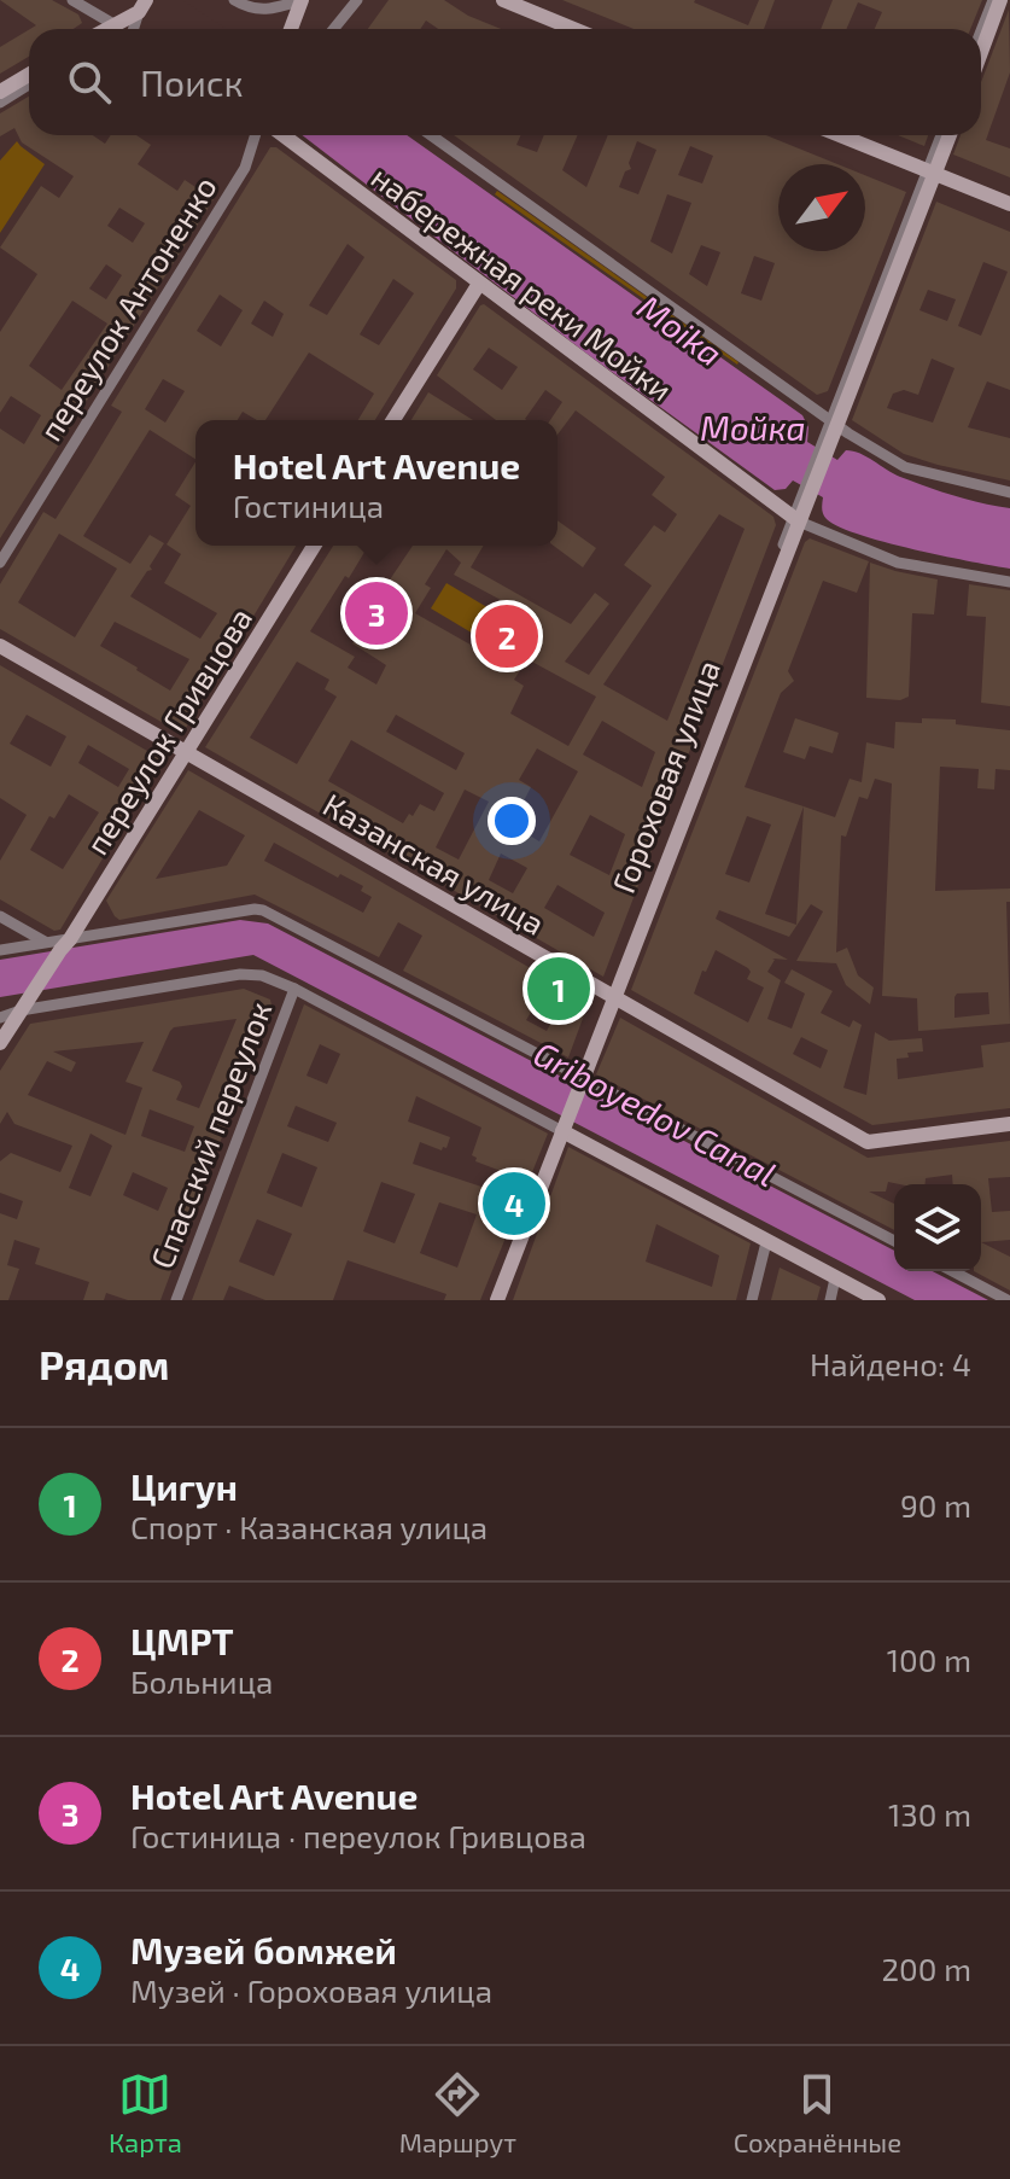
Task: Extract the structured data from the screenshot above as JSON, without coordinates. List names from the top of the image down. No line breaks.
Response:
{"streets":{"street":["набережная реки Мойки","переулок Антоненко","переулок Гривцова","Гороховая улица","Казанская улица","Спасский переулок"]},"crossings":[["набережная реки Мойки","Гороховая улица"],["переулок Гривцова","Казанская улица"],["Гороховая улица","Казанская улица"]],"water":["Moika","Мойка","Griboyedov Canal"],"north":"top right","page":{"search":"Поиск","popup":["Hotel Art Avenue","Гостиница"],"pins":["3","2","1","4"],"heading":["Рядом","Найдено: 4"],"list":[{"mark":"1","name":"Цигун","note":"Спорт · Казанская улица","value":"90 m"},{"mark":"2","name":"ЦМРТ","note":"Больница","value":"100 m"},{"mark":"3","name":"Hotel Art Avenue","note":"Гостиница · переулок Гривцова","value":"130 m"},{"mark":"4","name":"Музей бомжей","note":"Музей · Гороховая улица","value":"200 m"}],"nav":["Карта","Маршрут","Сохранённые"]}}
